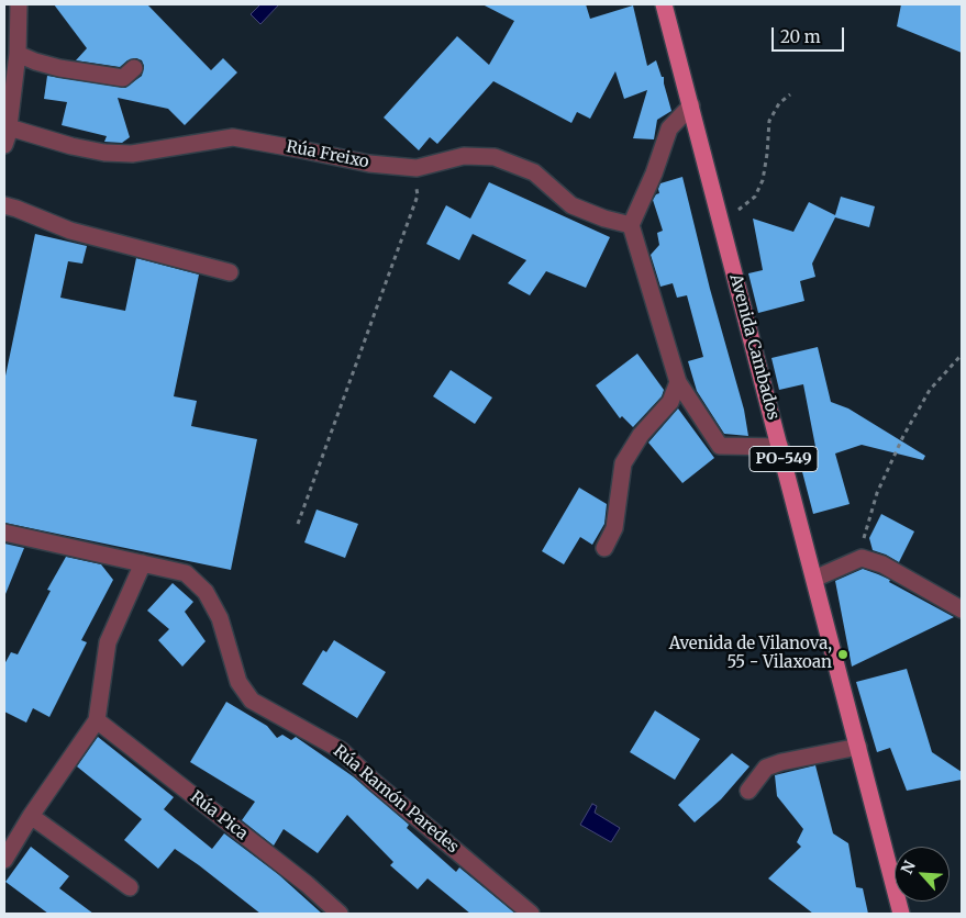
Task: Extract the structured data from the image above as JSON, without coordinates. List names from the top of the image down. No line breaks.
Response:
{"streets":{"main road":["Avenida Cambados","PO-549"],"street":["Rúa Freixo","Rúa Ramón Paredes","Rúa Pica"]},"places":["Avenida de Vilanova, 55 - Vilaxoan"],"scale_bar":"20 m","north":"top left"}
